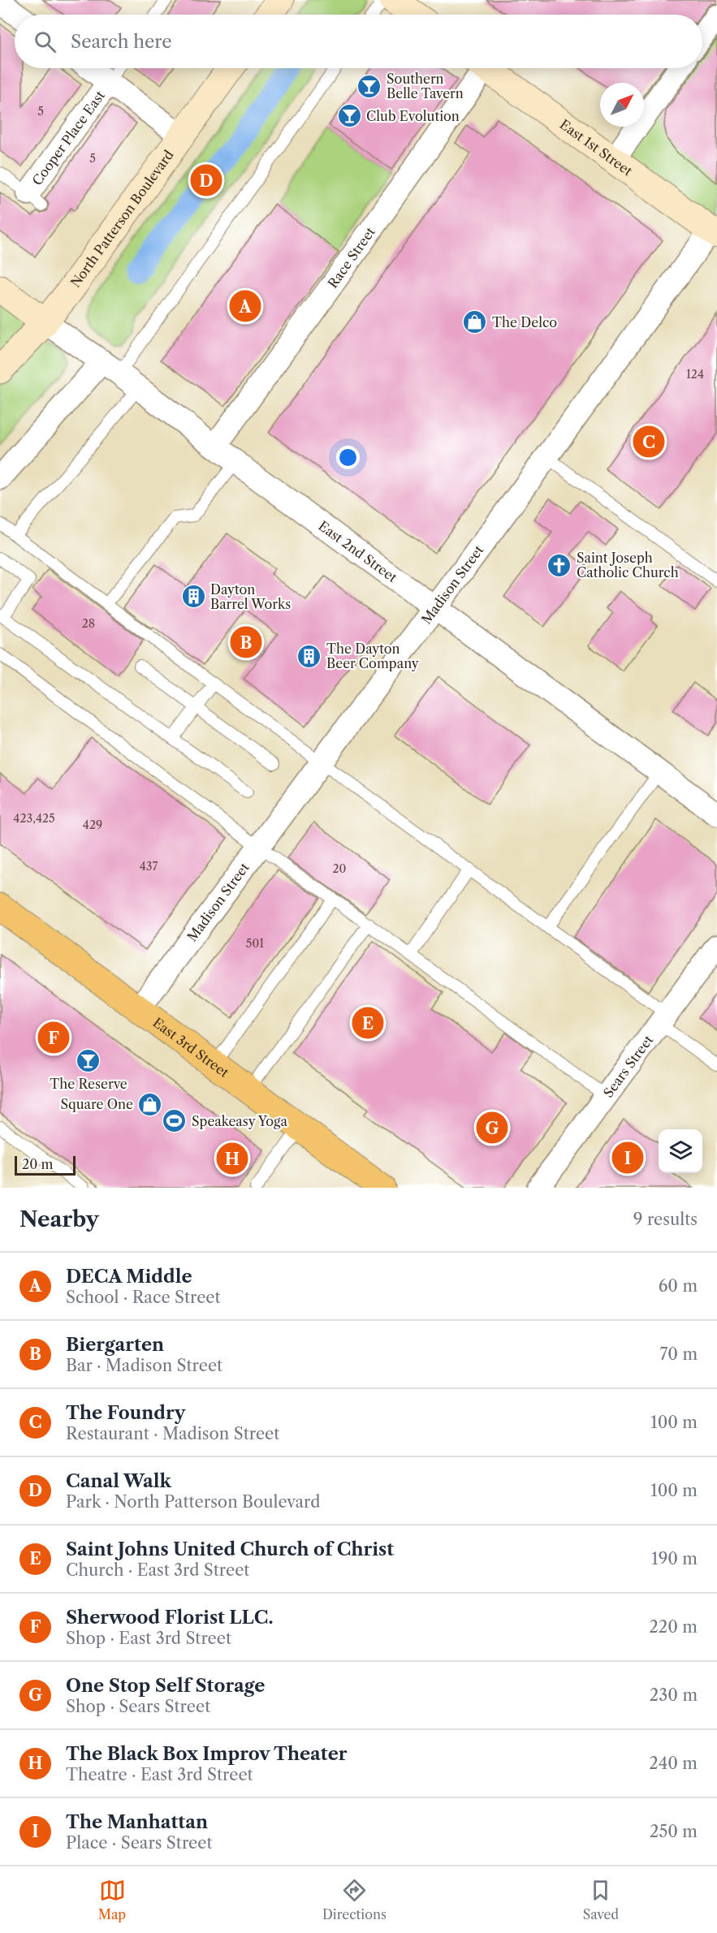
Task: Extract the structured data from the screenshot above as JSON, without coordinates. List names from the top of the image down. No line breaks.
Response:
{"streets":{"main road":["East 1st Street","North Patterson Boulevard","East 2nd Street","East 3rd Street"],"street":["Cooper Place East","Race Street","Madison Street","Sears Street"]},"crossings":[["East 1st Street","Madison Street"],["North Patterson Boulevard","East 2nd Street"],["Race Street","East 2nd Street"],["East 2nd Street","Madison Street"],["Madison Street","East 3rd Street"]],"places":{"bar":["Southern Belle Tavern","Club Evolution","The Reserve"],"shop":["The Delco","Square One"],"church":["Saint Joseph Catholic Church"],"building":["Dayton Barrel Works","The Dayton Beer Company"],"sports":["Speakeasy Yoga"]},"house_numbers":["5","5","124","28","423,425","429","437","20","501"],"scale_bar":"20 m","north":"top right","page":{"search":"Search here","pins":["D","A","C","B","E","F","G","I","H"],"scale":"20 m","heading":["Nearby","9 results"],"list":[{"mark":"A","name":"DECA Middle","note":"School · Race Street","value":"60 m"},{"mark":"B","name":"Biergarten","note":"Bar · Madison Street","value":"70 m"},{"mark":"C","name":"The Foundry","note":"Restaurant · Madison Street","value":"100 m"},{"mark":"D","name":"Canal Walk","note":"Park · North Patterson Boulevard","value":"100 m"},{"mark":"E","name":"Saint Johns United Church of Christ","note":"Church · East 3rd Street","value":"190 m"},{"mark":"F","name":"Sherwood Florist LLC.","note":"Shop · East 3rd Street","value":"220 m"},{"mark":"G","name":"One Stop Self Storage","note":"Shop · Sears Street","value":"230 m"},{"mark":"H","name":"The Black Box Improv Theater","note":"Theatre · East 3rd Street","value":"240 m"},{"mark":"I","name":"The Manhattan","note":"Place · Sears Street","value":"250 m"}],"nav":["Map","Directions","Saved"]}}
